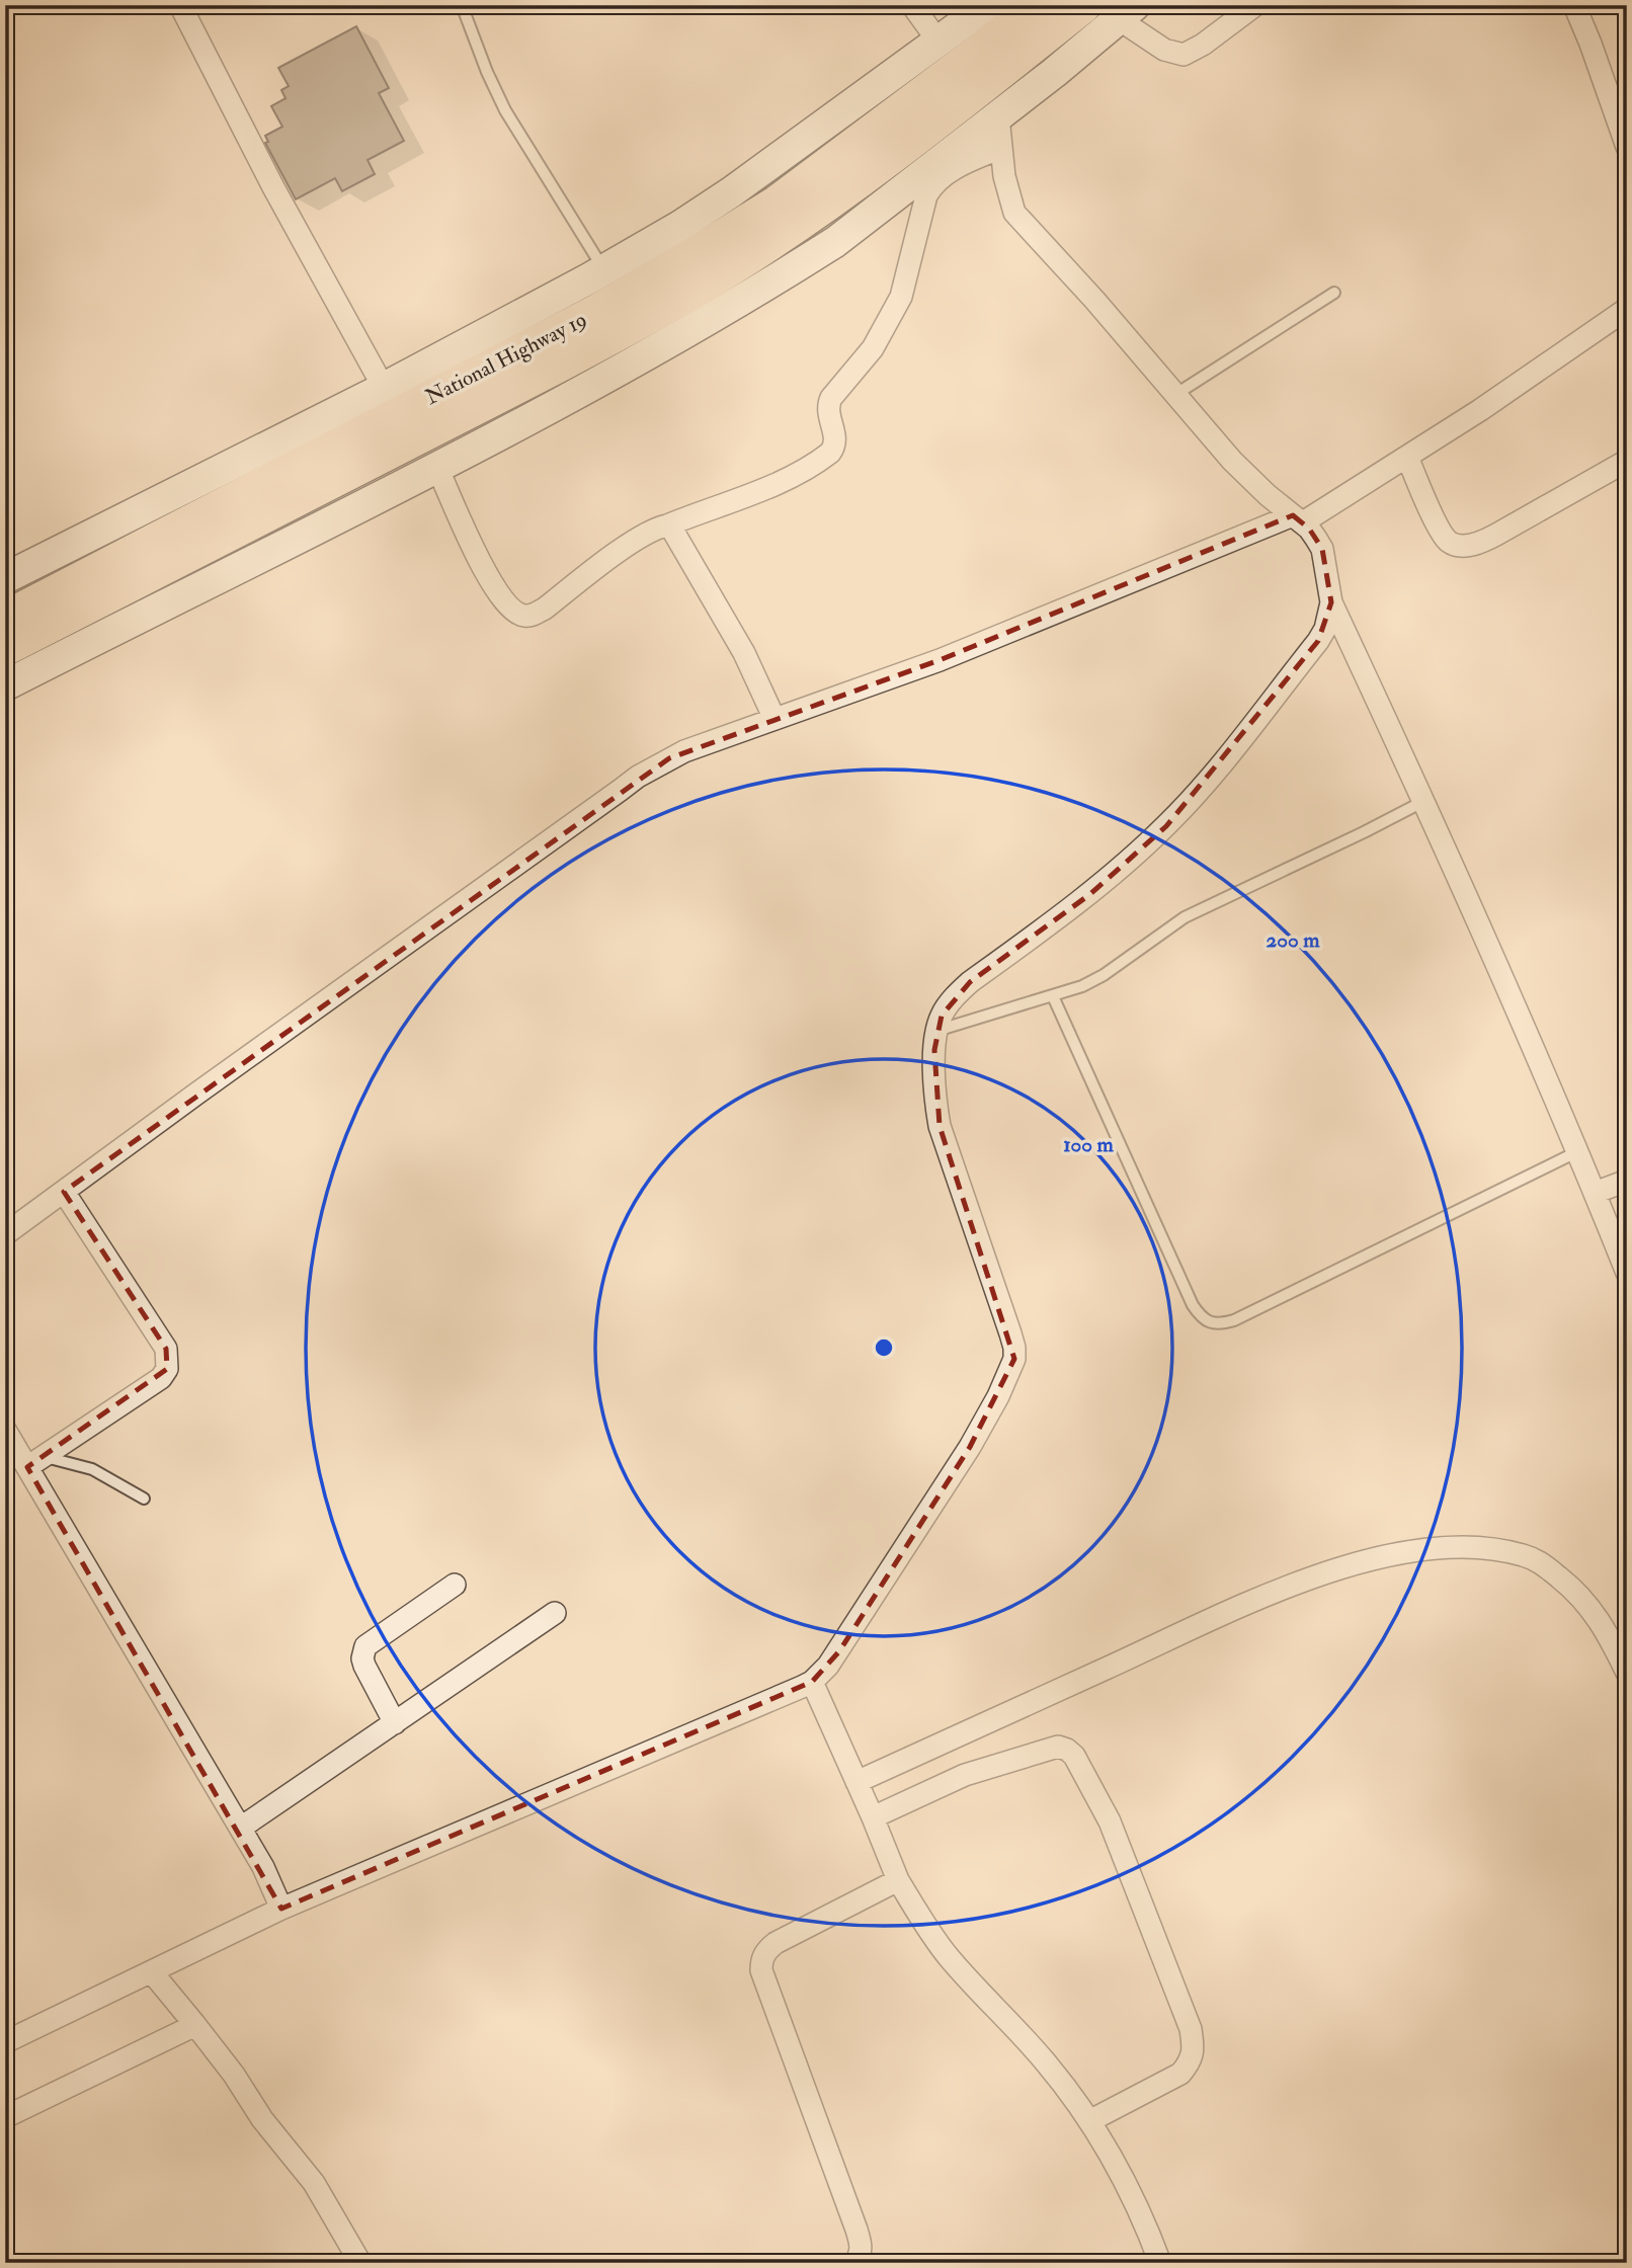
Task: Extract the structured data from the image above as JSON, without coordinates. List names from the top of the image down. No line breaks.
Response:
{"streets":{"highway":["National Highway 19"]},"rings":["200 m","100 m"]}
